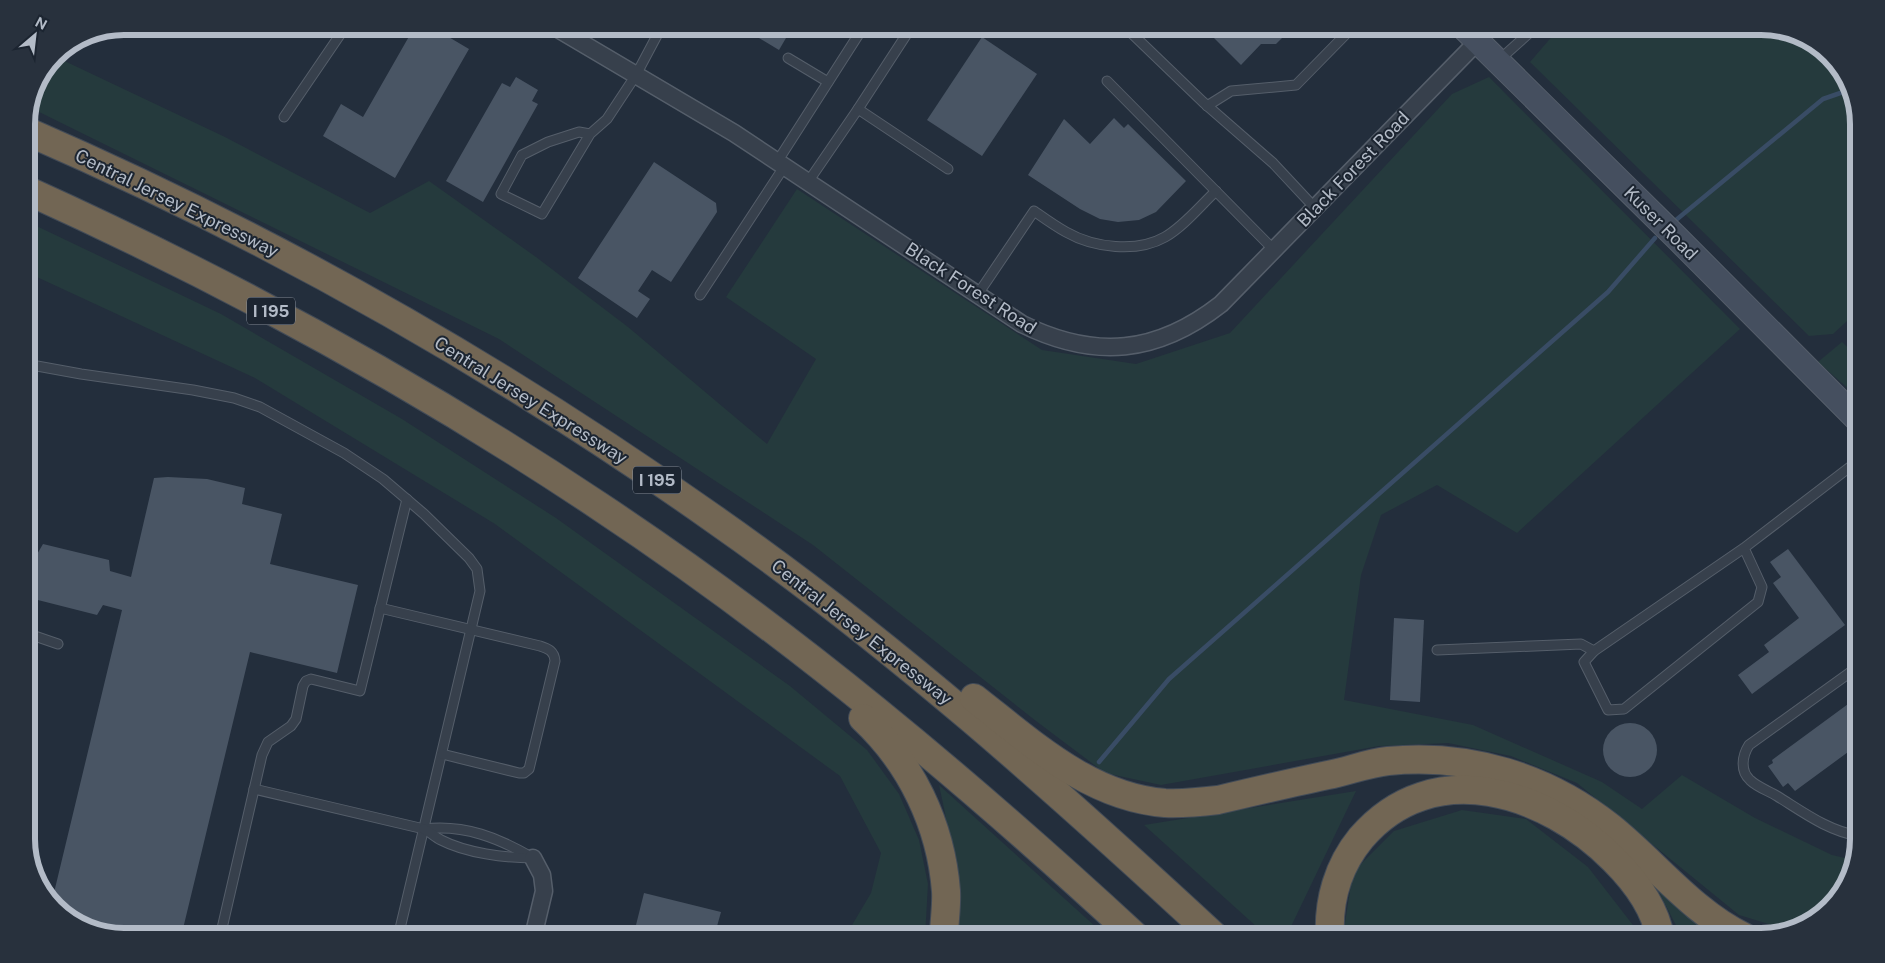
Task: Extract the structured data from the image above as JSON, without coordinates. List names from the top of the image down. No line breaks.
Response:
{"streets":{"highway":["Central Jersey Expressway","I 195"],"street":["Black Forest Road","Kuser Road"]},"north":"top right"}
